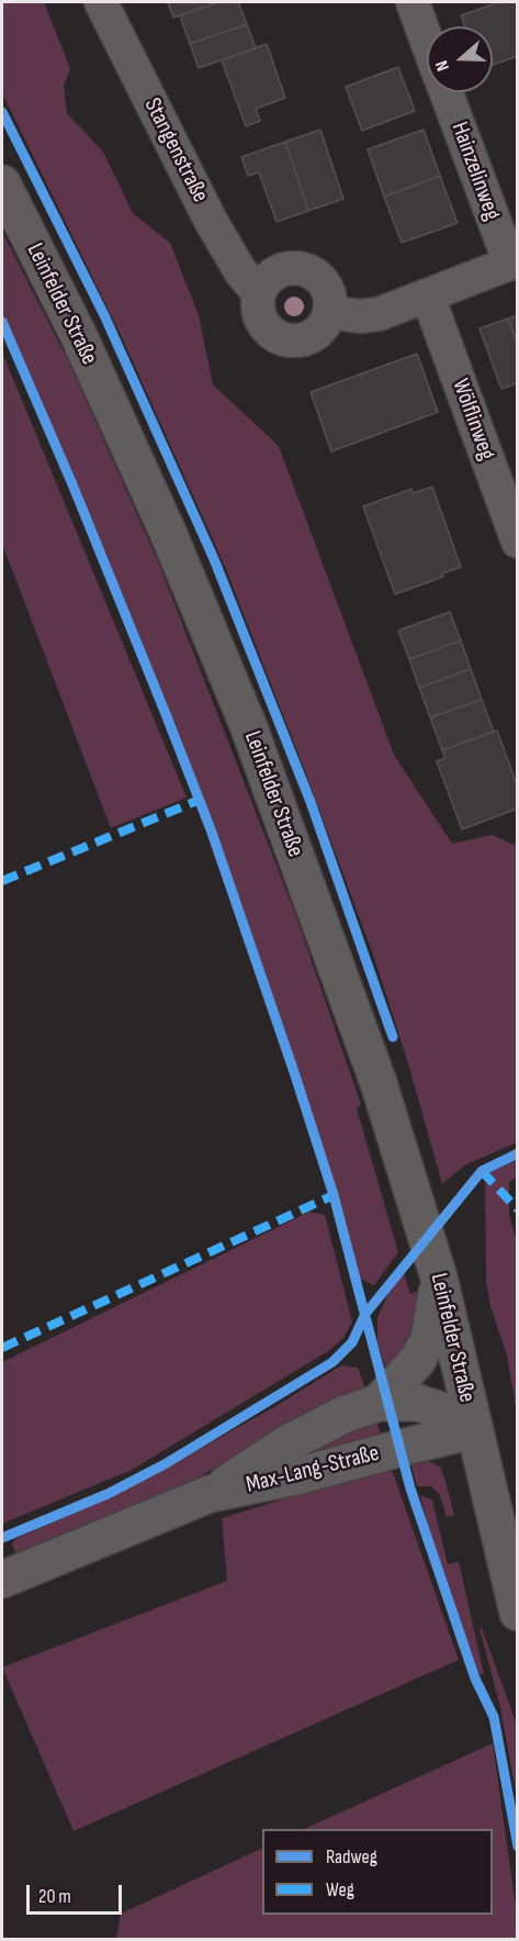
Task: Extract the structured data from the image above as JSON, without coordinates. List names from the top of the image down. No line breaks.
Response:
{"streets":{"main road":["Leinfelder Straße","Max-Lang-Straße"],"street":["Stangenstraße","Hainzelinweg","Wölflinweg"]},"crossings":[["Leinfelder Straße","Max-Lang-Straße"]],"legend":["Radweg","Weg"],"scale_bar":"20 m","north":"left"}
